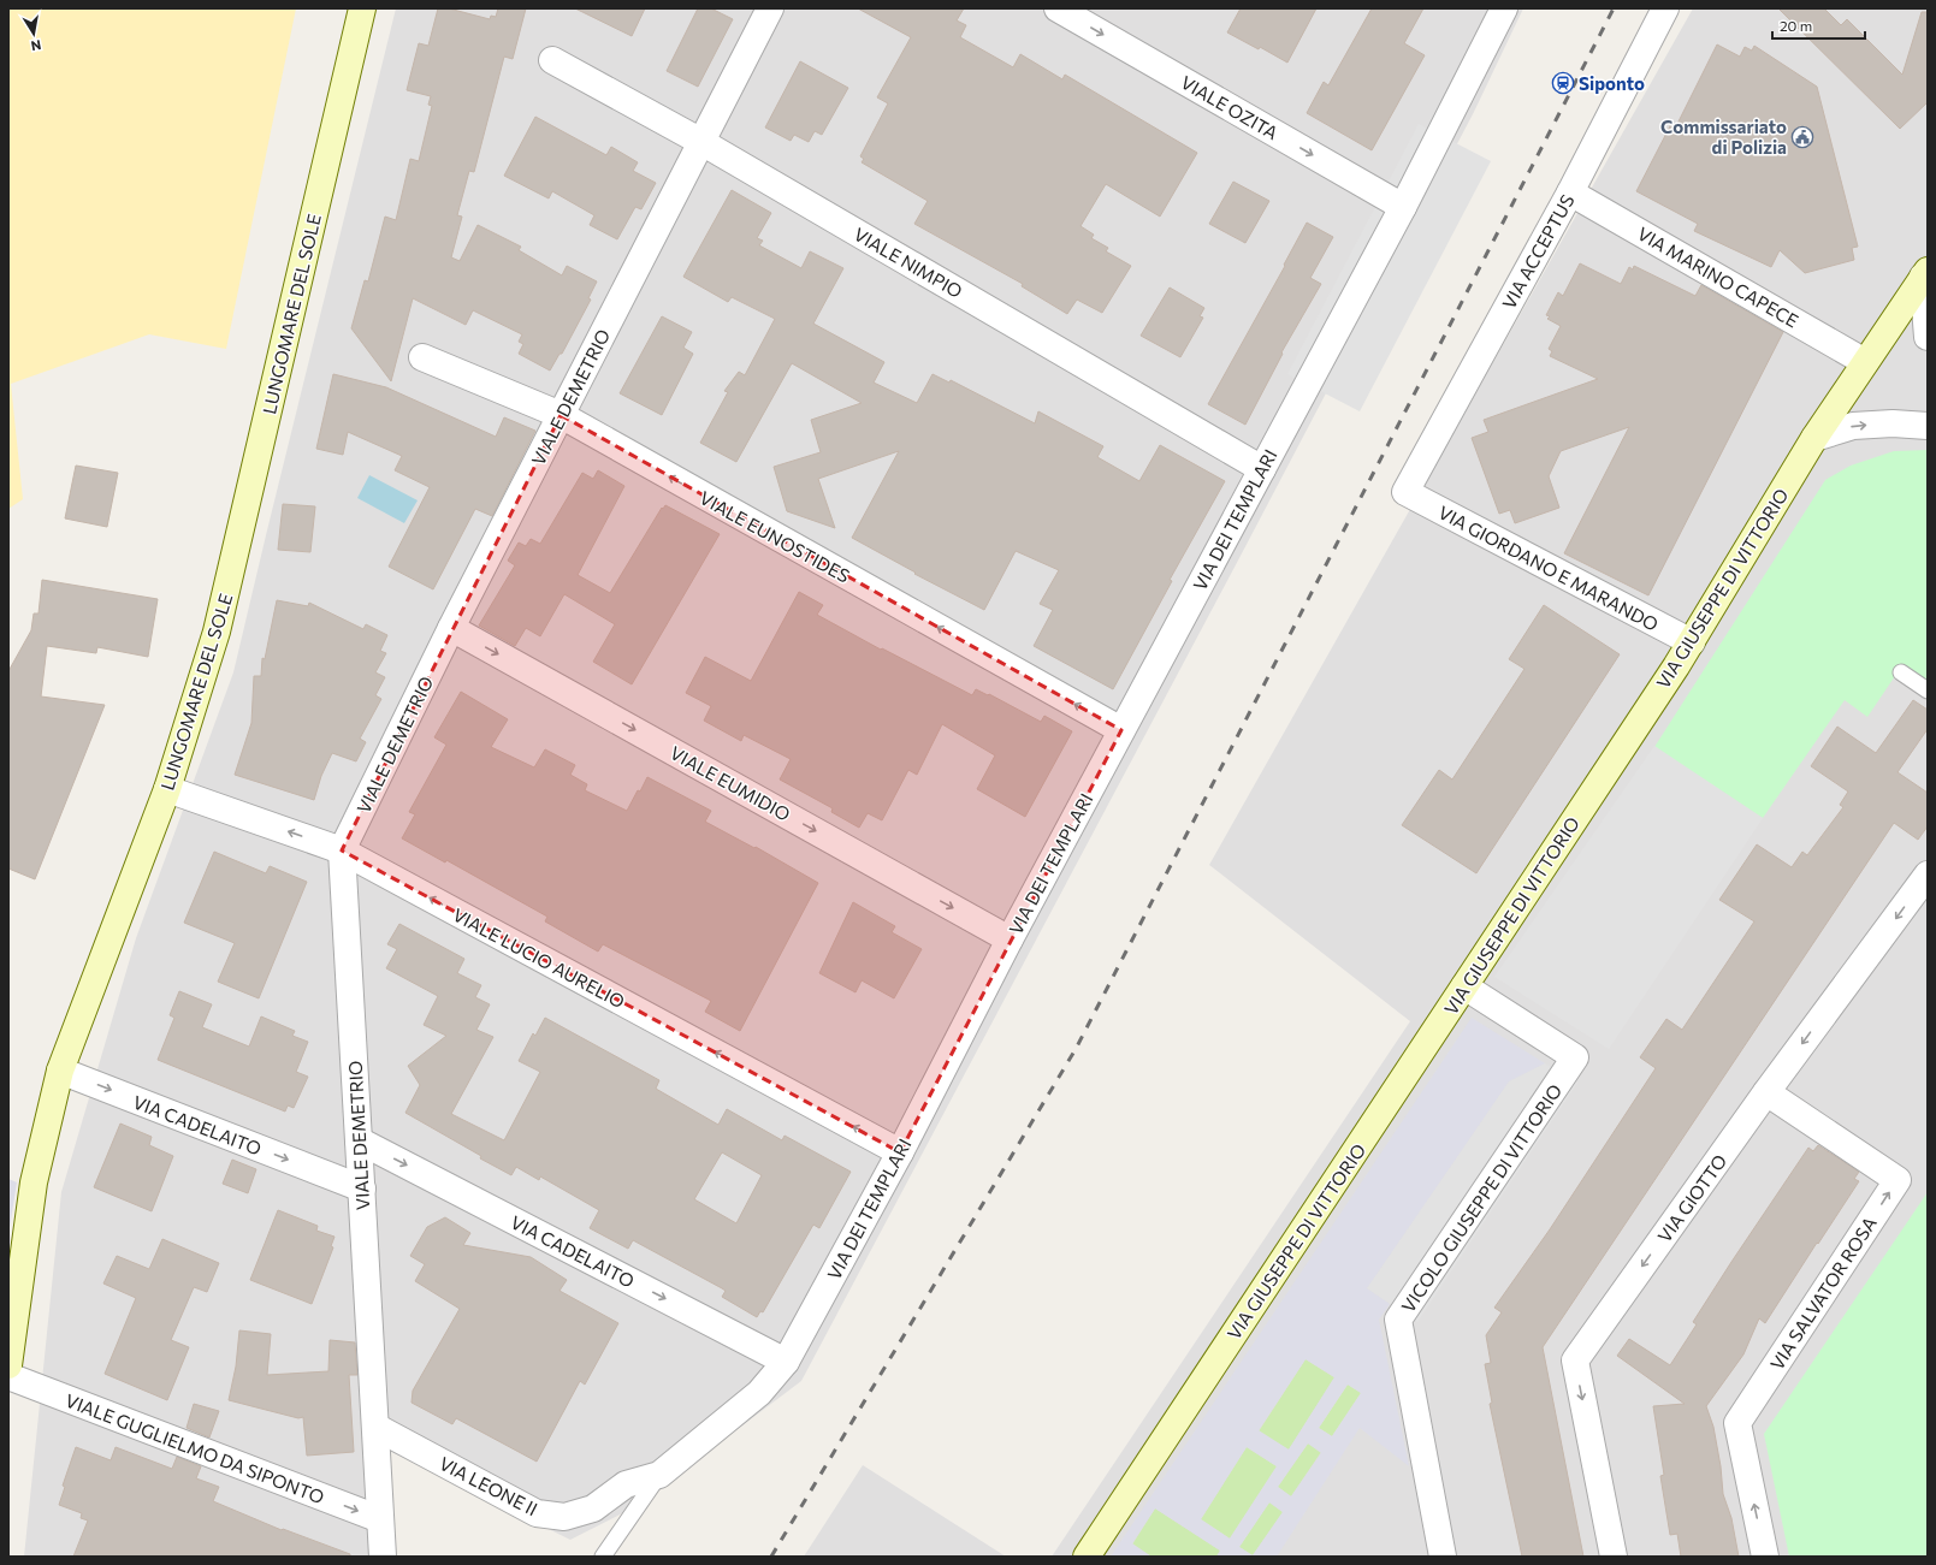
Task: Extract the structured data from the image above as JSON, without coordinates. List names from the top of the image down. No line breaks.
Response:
{"streets":{"main road":["LUNGOMARE DEL SOLE","VIA GIUSEPPE DI VITTORIO"],"street":["VIALE OZITA","VIA ACCEPTUS","VIALE NIMPIO","VIA MARINO CAPECE","VIALE DEMETRIO","VIA DEI TEMPLARI","VIALE EUNOSTIDES","VIA GIORDANO E MARANDO","VIALE EUMIDIO","VIALE LUCIO AURELIO","VIA CADELAITO","VICOLO GIUSEPPE DI VITTORIO","VIA GIOTTO","VIA SALVATOR ROSA","VIALE GUGLIELMO DA SIPONTO","VIA LEONE II"]},"crossings":[["VIALE OZITA","VIA DEI TEMPLARI"],["VIA ACCEPTUS","VIA MARINO CAPECE"],["VIA ACCEPTUS","VIA GIORDANO E MARANDO"],["VIALE NIMPIO","VIALE DEMETRIO"],["VIALE NIMPIO","VIA DEI TEMPLARI"],["VIA MARINO CAPECE","VIA GIUSEPPE DI VITTORIO"],["LUNGOMARE DEL SOLE","VIALE LUCIO AURELIO"],["LUNGOMARE DEL SOLE","VIA CADELAITO"],["VIALE DEMETRIO","VIALE EUNOSTIDES"],["VIALE DEMETRIO","VIALE EUMIDIO"],["VIALE DEMETRIO","VIALE LUCIO AURELIO"],["VIALE DEMETRIO","VIA CADELAITO"],["VIALE DEMETRIO","VIALE GUGLIELMO DA SIPONTO"],["VIALE DEMETRIO","VIA LEONE II"],["VIA DEI TEMPLARI","VIALE EUNOSTIDES"],["VIA DEI TEMPLARI","VIALE EUMIDIO"],["VIA DEI TEMPLARI","VIALE LUCIO AURELIO"],["VIA DEI TEMPLARI","VIA CADELAITO"],["VIA DEI TEMPLARI","VIA LEONE II"],["VIA GIORDANO E MARANDO","VIA GIUSEPPE DI VITTORIO"],["VIA GIUSEPPE DI VITTORIO","VICOLO GIUSEPPE DI VITTORIO"],["VIA CADELAITO","VIA LEONE II"],["VIA GIOTTO","VIA SALVATOR ROSA"]],"one_way":["VIALE OZITA","VIALE EUNOSTIDES","VIALE EUMIDIO","VIALE LUCIO AURELIO","VIA CADELAITO","VIA GIOTTO","VIALE GUGLIELMO DA SIPONTO"],"places":{"station":["Siponto"],"public building":["Commissariato di Polizia"]},"scale_bar":"20 m","north":"bottom"}
